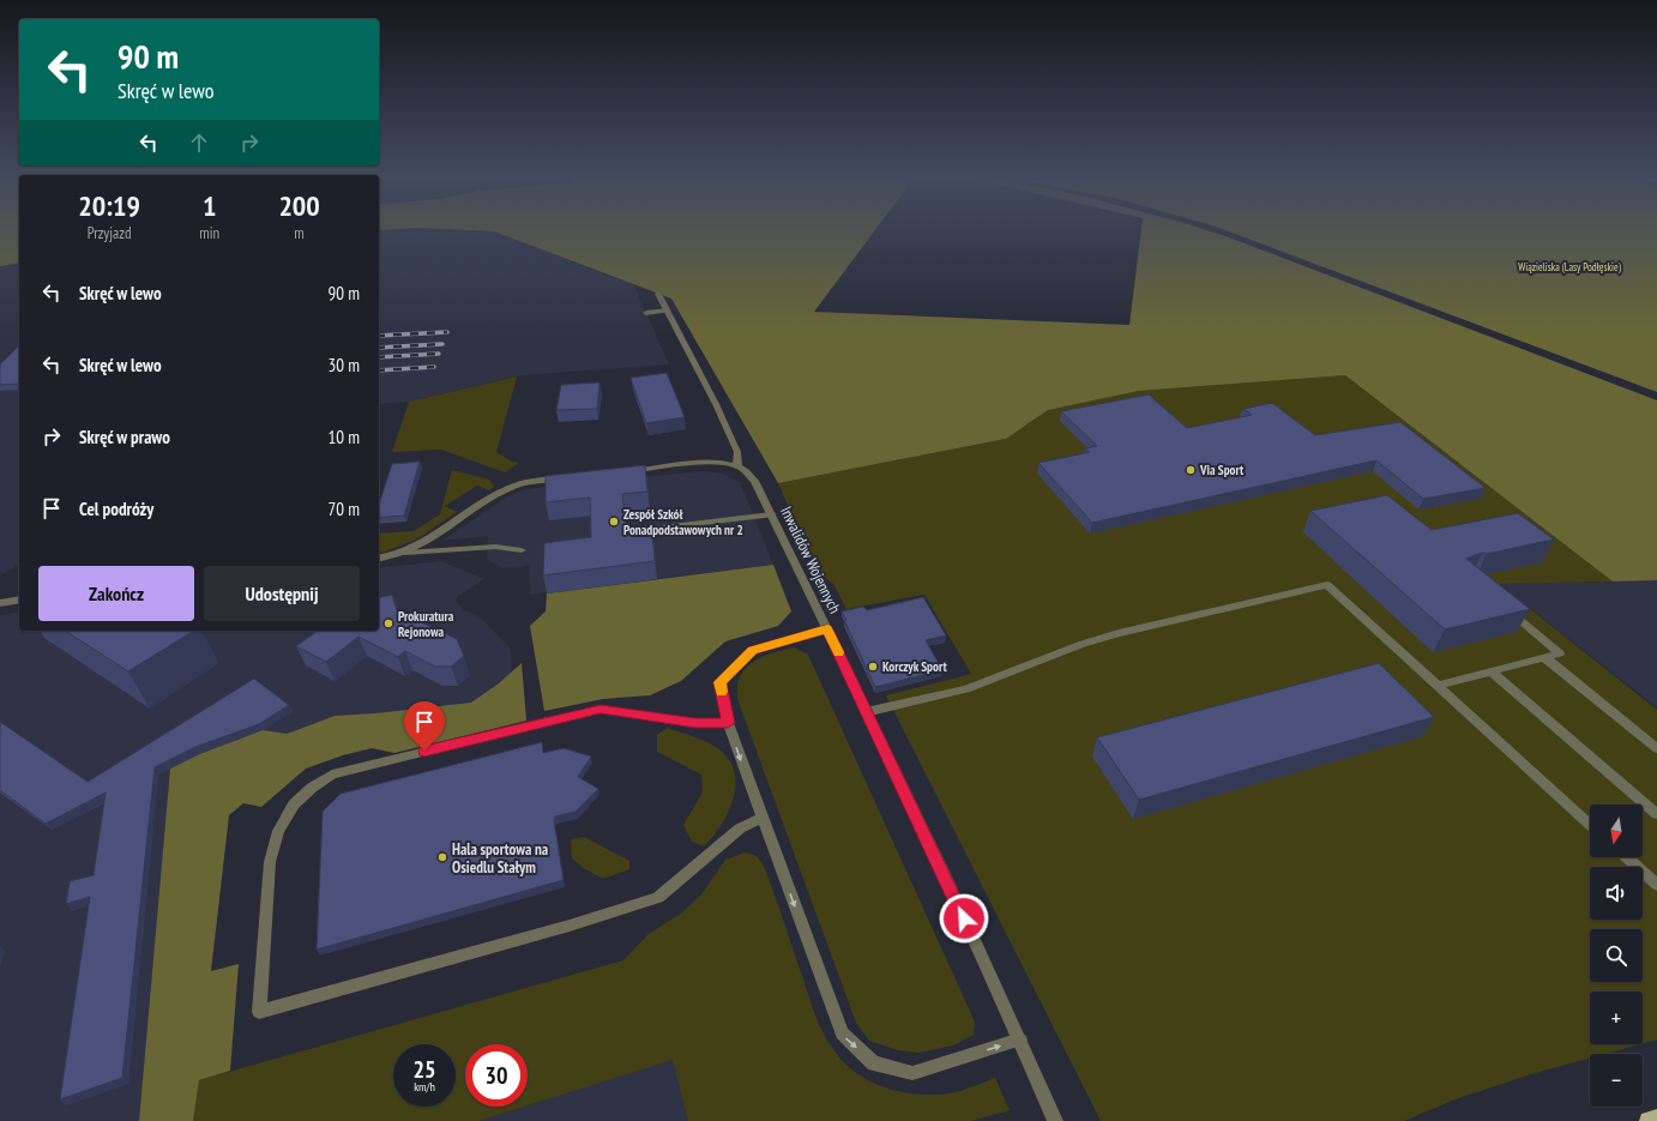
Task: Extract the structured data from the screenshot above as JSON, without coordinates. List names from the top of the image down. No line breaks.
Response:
{"streets":{"street":["Inwalidów Wojennych"]},"parks":["Wiązieliska (Lasy Podłęskie)"],"places":["Via Sport","Zespół Szkół Ponadpodstawowych nr 2","Prokuratura Rejonowa","Korczyk Sport","Hala sportowa na Osiedlu Stałym"],"north":"bottom","page":{"turn":["90 m","Skręć w lewo"],"eta":["20:19","Przyjazd","1","min","200","m"],"list":[{"name":"Skręć w lewo","value":"90 m"},{"name":"Skręć w lewo","value":"30 m"},{"name":"Skręć w prawo","value":"10 m"},{"name":"Cel podróży","value":"70 m"}],"buttons":["Zakończ","Udostępnij"],"map_buttons":["+","−"],"speed":"25 km/h","limit":"30"}}
